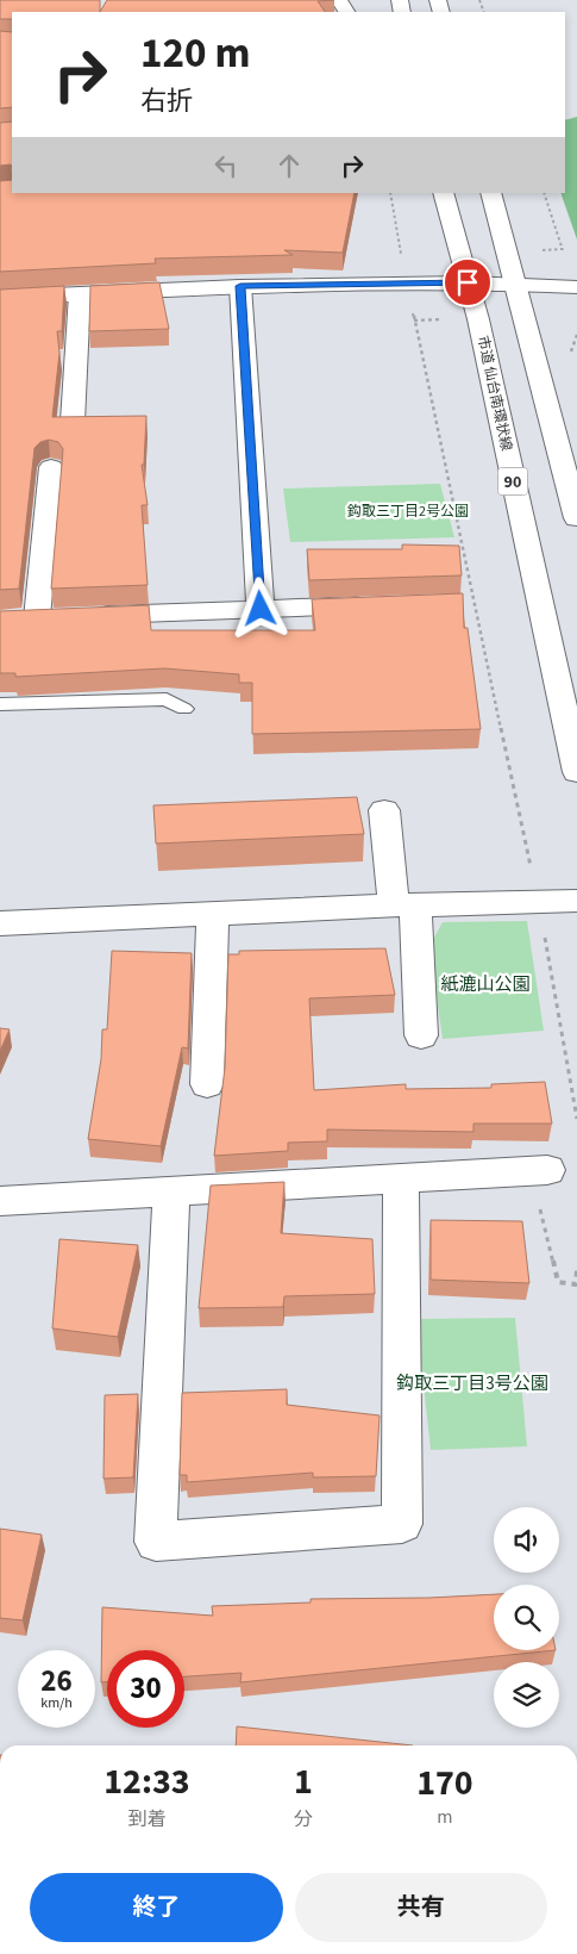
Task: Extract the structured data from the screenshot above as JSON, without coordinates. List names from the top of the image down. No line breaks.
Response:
{"streets":{"street":["市道 仙台南環状線","90"]},"parks":["鈎取三丁目2号公園","紙漉山公園","鈎取三丁目3号公園"],"page":{"turn":["120 m","右折"],"speed":"26 km/h","limit":"30","eta":["12:33","到着","1","分","170","m"],"buttons":["終了","共有"]}}
